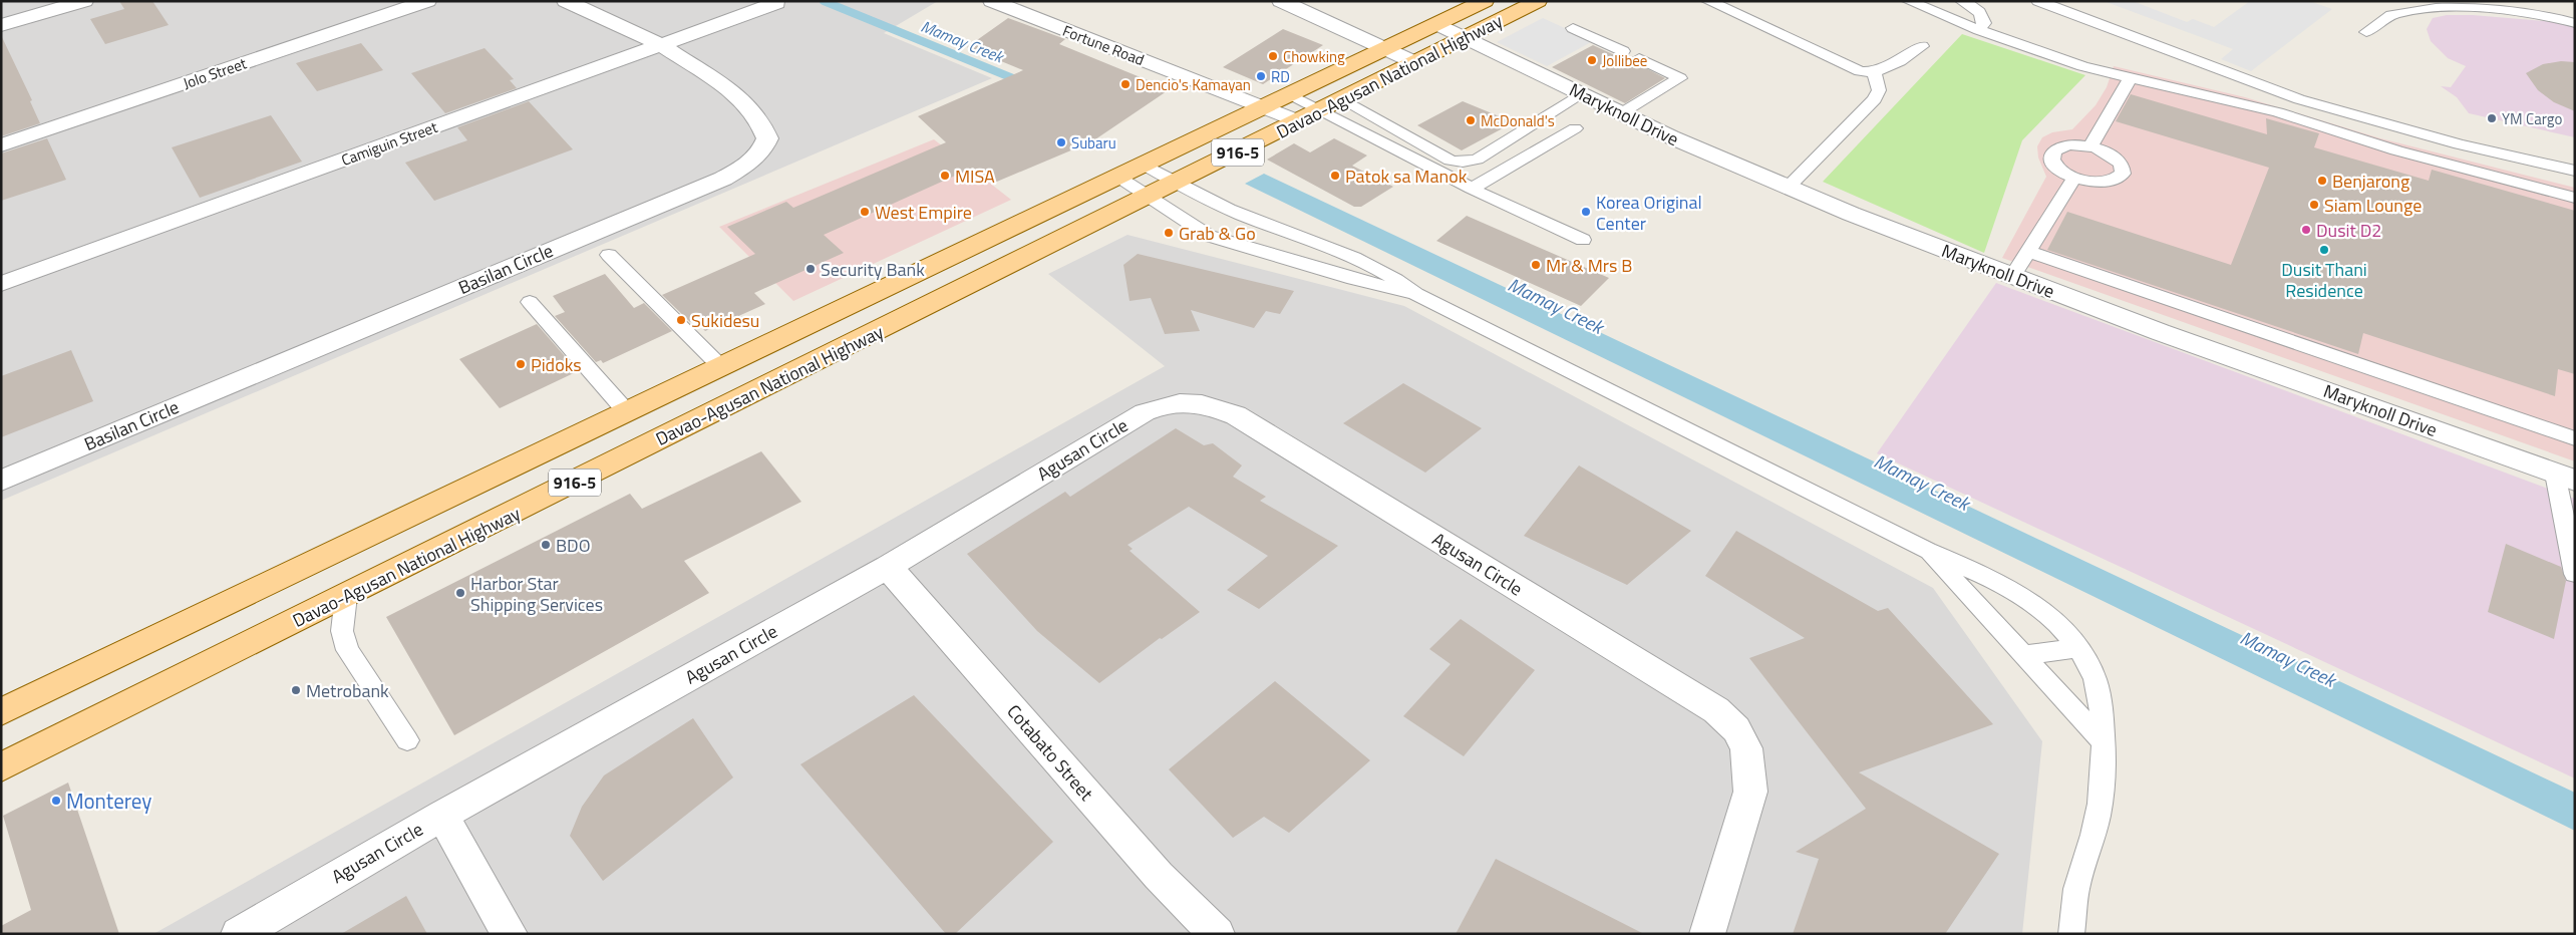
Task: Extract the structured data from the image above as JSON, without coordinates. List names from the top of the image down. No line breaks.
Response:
{"streets":{"main road":["Davao-Agusan National Highway","916-5"],"street":["Fortune Road","Jolo Street","Maryknoll Drive","Camiguin Street","Basilan Circle","Agusan Circle","Cotabato Street"]},"crossings":[["Fortune Road","Davao-Agusan National Highway"],["Davao-Agusan National Highway","Maryknoll Drive"],["Camiguin Street","Basilan Circle"],["Agusan Circle","Cotabato Street"]],"water":["Mamay Creek"],"places":["Chowking","Jollibee","RD","Dencio's Kamayan","YM Cargo","McDonald's","Subaru","MISA","Patok sa Manok","Benjarong","Siam Lounge","West Empire","Korea Original Center","Dusit D2","Grab & Go","Dusit Thani Residence","Mr & Mrs B","Security Bank","Sukidesu","Pidoks","BDO","Harbor Star Shipping Services","Metrobank","Monterey"]}
